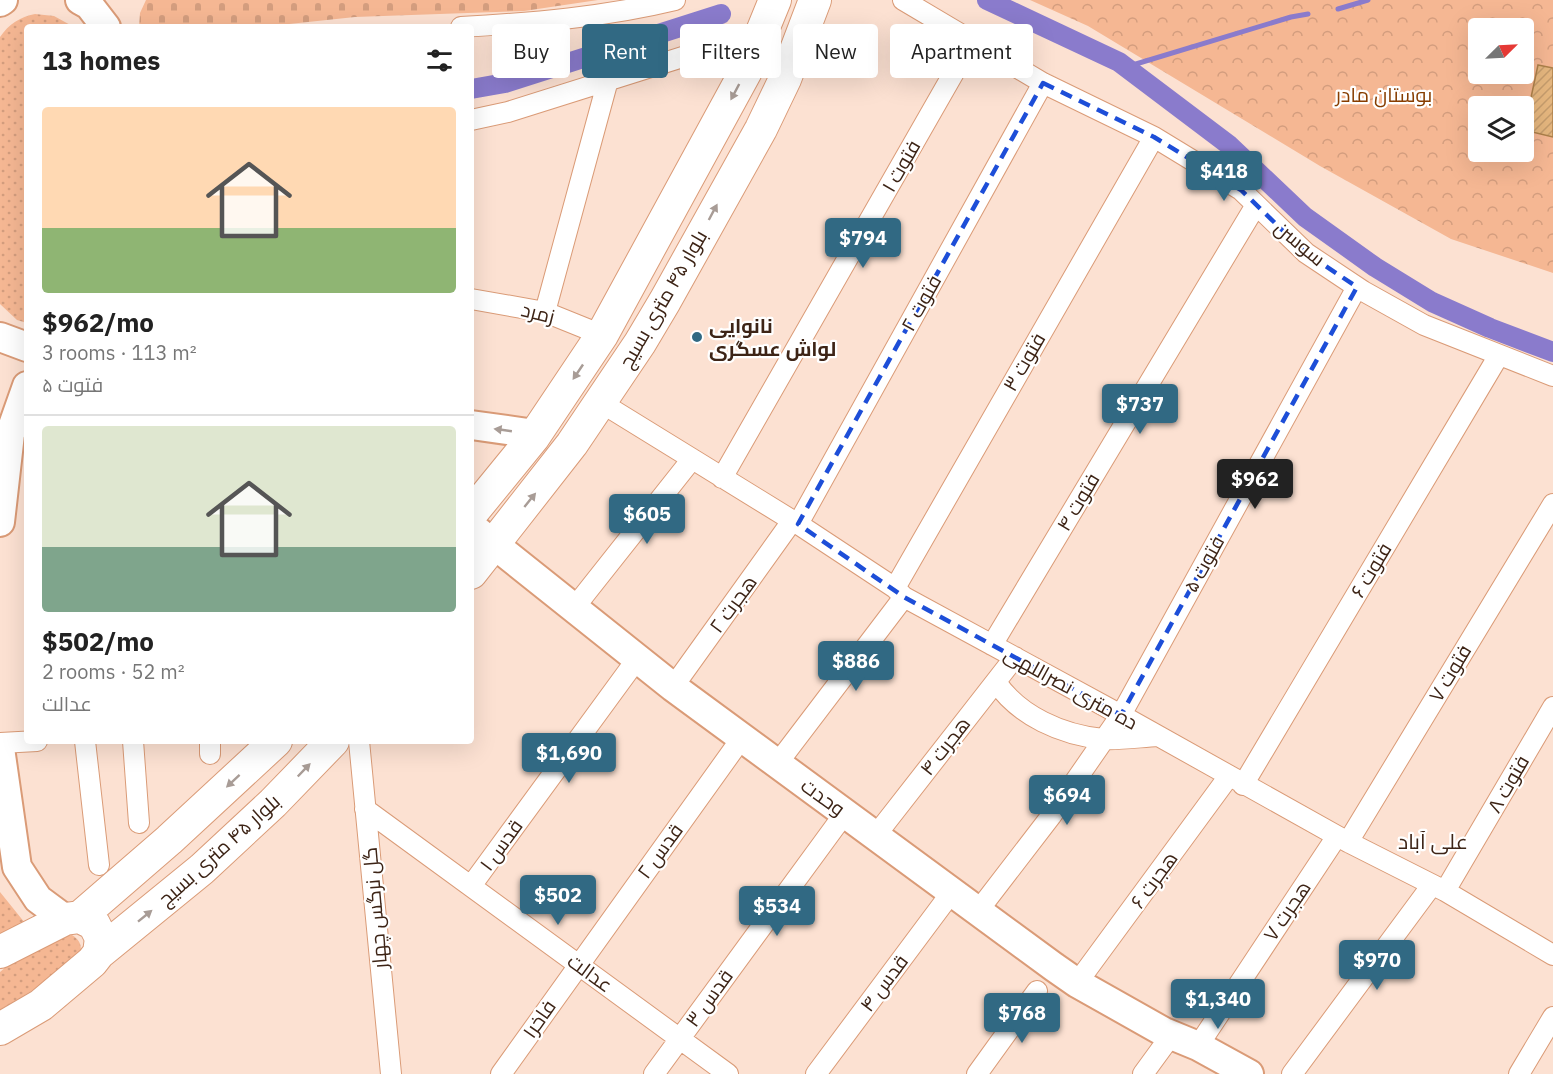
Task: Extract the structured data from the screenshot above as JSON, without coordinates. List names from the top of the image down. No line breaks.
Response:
{"streets":{"main road":["بلوار ۴۵ متری بسیج"],"street":["فتوت ۱","سوسن","فتوت ۲","زمرد","فتوت ۳","فتوت ۴","فتوت ۵","فتوت ۶","هجرت ۲","فتوت ۷","ده متری نصراللهی","هجرت ۴","فتوت ۸","وحدت","قدس ۱","قدس ۲","هجرت ۶","گل نرگس چهار","هجرت ۷","عدالت","قدس ۴","قدس ۳","فاخر۱"]},"crossings":[["فتوت ۱","ده متری نصراللهی"],["سوسن","فتوت ۲"],["سوسن","فتوت ۳"],["سوسن","فتوت ۴"],["سوسن","فتوت ۵"],["سوسن","فتوت ۶"],["بلوار ۴۵ متری بسیج","زمرد"],["بلوار ۴۵ متری بسیج","ده متری نصراللهی"],["بلوار ۴۵ متری بسیج","وحدت"],["فتوت ۲","هجرت ۲"],["فتوت ۲","ده متری نصراللهی"],["فتوت ۳","ده متری نصراللهی"],["فتوت ۳","وحدت"],["فتوت ۴","ده متری نصراللهی"],["فتوت ۵","ده متری نصراللهی"],["فتوت ۵","وحدت"],["فتوت ۶","ده متری نصراللهی"],["فتوت ۶","هجرت ۶"],["هجرت ۲","ده متری نصراللهی"],["هجرت ۲","وحدت"],["فتوت ۷","ده متری نصراللهی"],["فتوت ۷","هجرت ۷"],["ده متری نصراللهی","هجرت ۴"],["ده متری نصراللهی","فتوت ۸"],["ده متری نصراللهی","هجرت ۶"],["ده متری نصراللهی","هجرت ۷"],["هجرت ۴","وحدت"],["وحدت","قدس ۱"],["وحدت","قدس ۲"],["وحدت","هجرت ۶"],["وحدت","هجرت ۷"],["وحدت","قدس ۴"],["وحدت","قدس ۳"],["قدس ۱","عدالت"],["قدس ۲","عدالت"],["قدس ۲","فاخر۱"],["گل نرگس چهار","عدالت"],["عدالت","قدس ۳"],["عدالت","فاخر۱"]],"districts":["علی آباد"],"parks":["بوستان مادر"],"places":["نانوایی لواش عسگری"],"north":"top right","page":{"chip":["Buy","Rent","Filters","New","Apartment"],"heading":"13 homes","list":[{"name":"$962/mo","note":"3 rooms · 113 m² · فتوت ۵"},{"name":"$502/mo","note":"2 rooms · 52 m² · عدالت"}],"price":["$418","$794","$737","$962","$605","$886","$1,690","$694","$502","$534","$970","$1,340","$768"]}}
